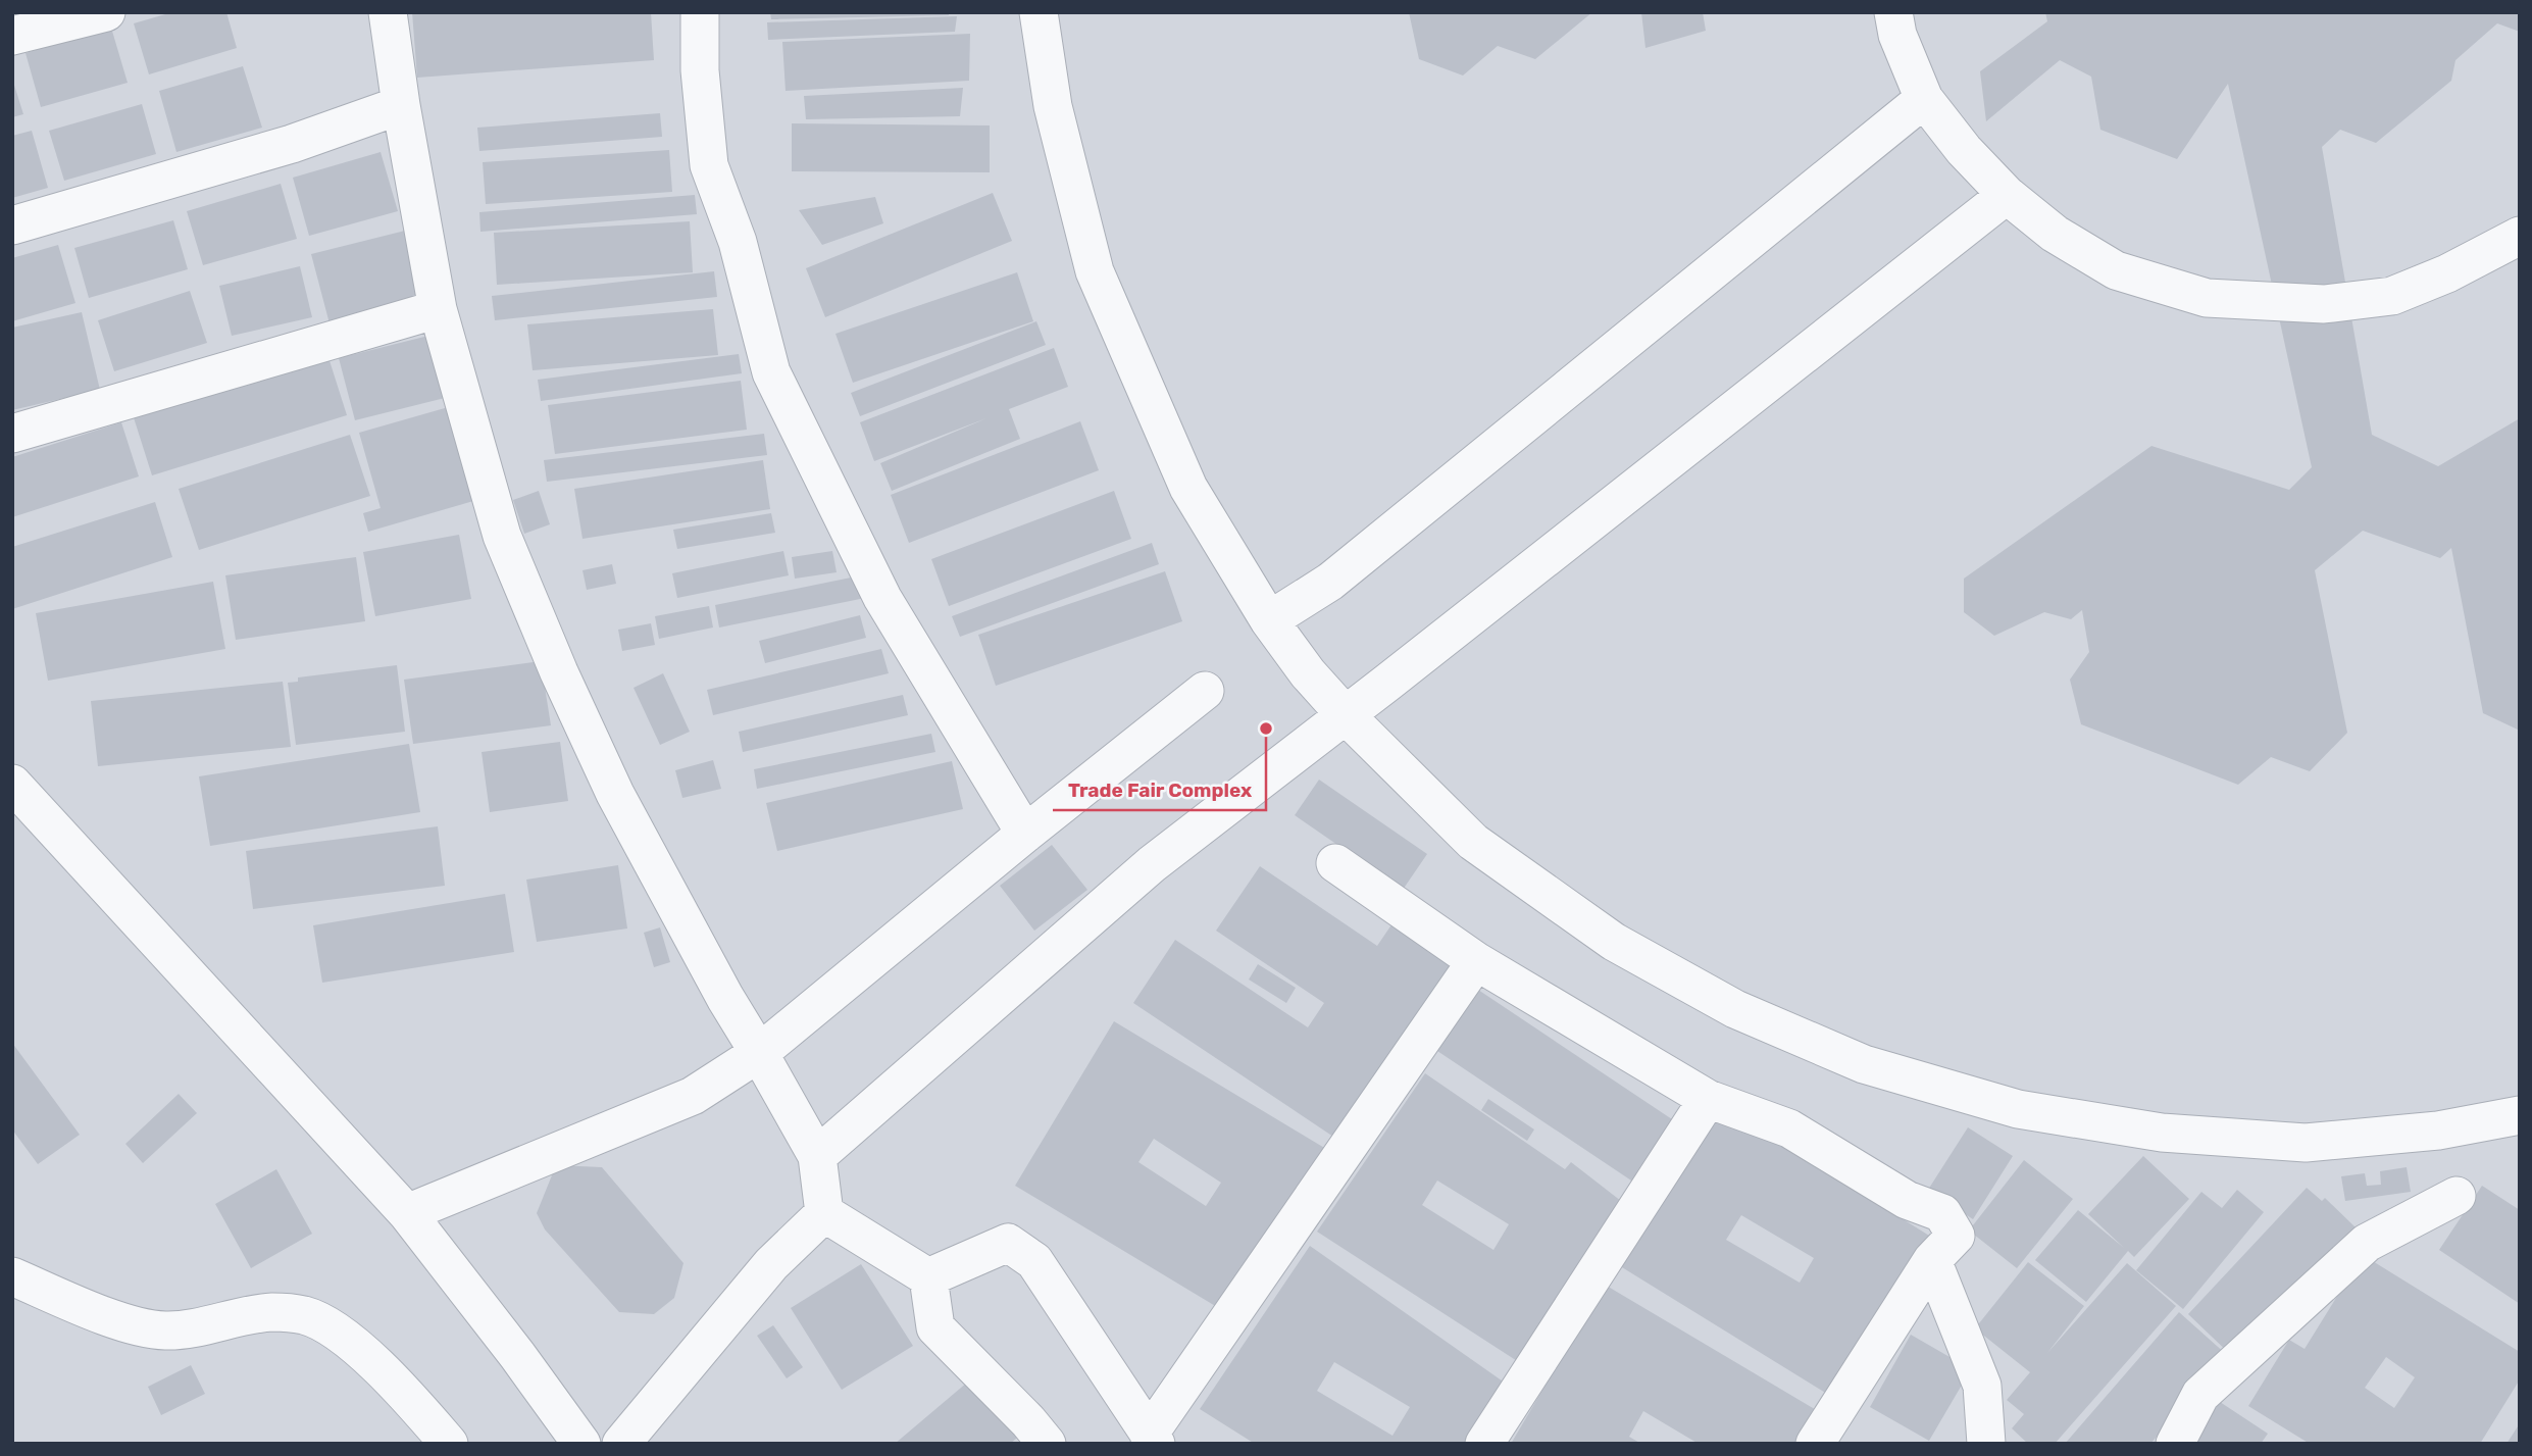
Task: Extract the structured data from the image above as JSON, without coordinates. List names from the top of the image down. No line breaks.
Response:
{"places":["Trade Fair Complex"]}
